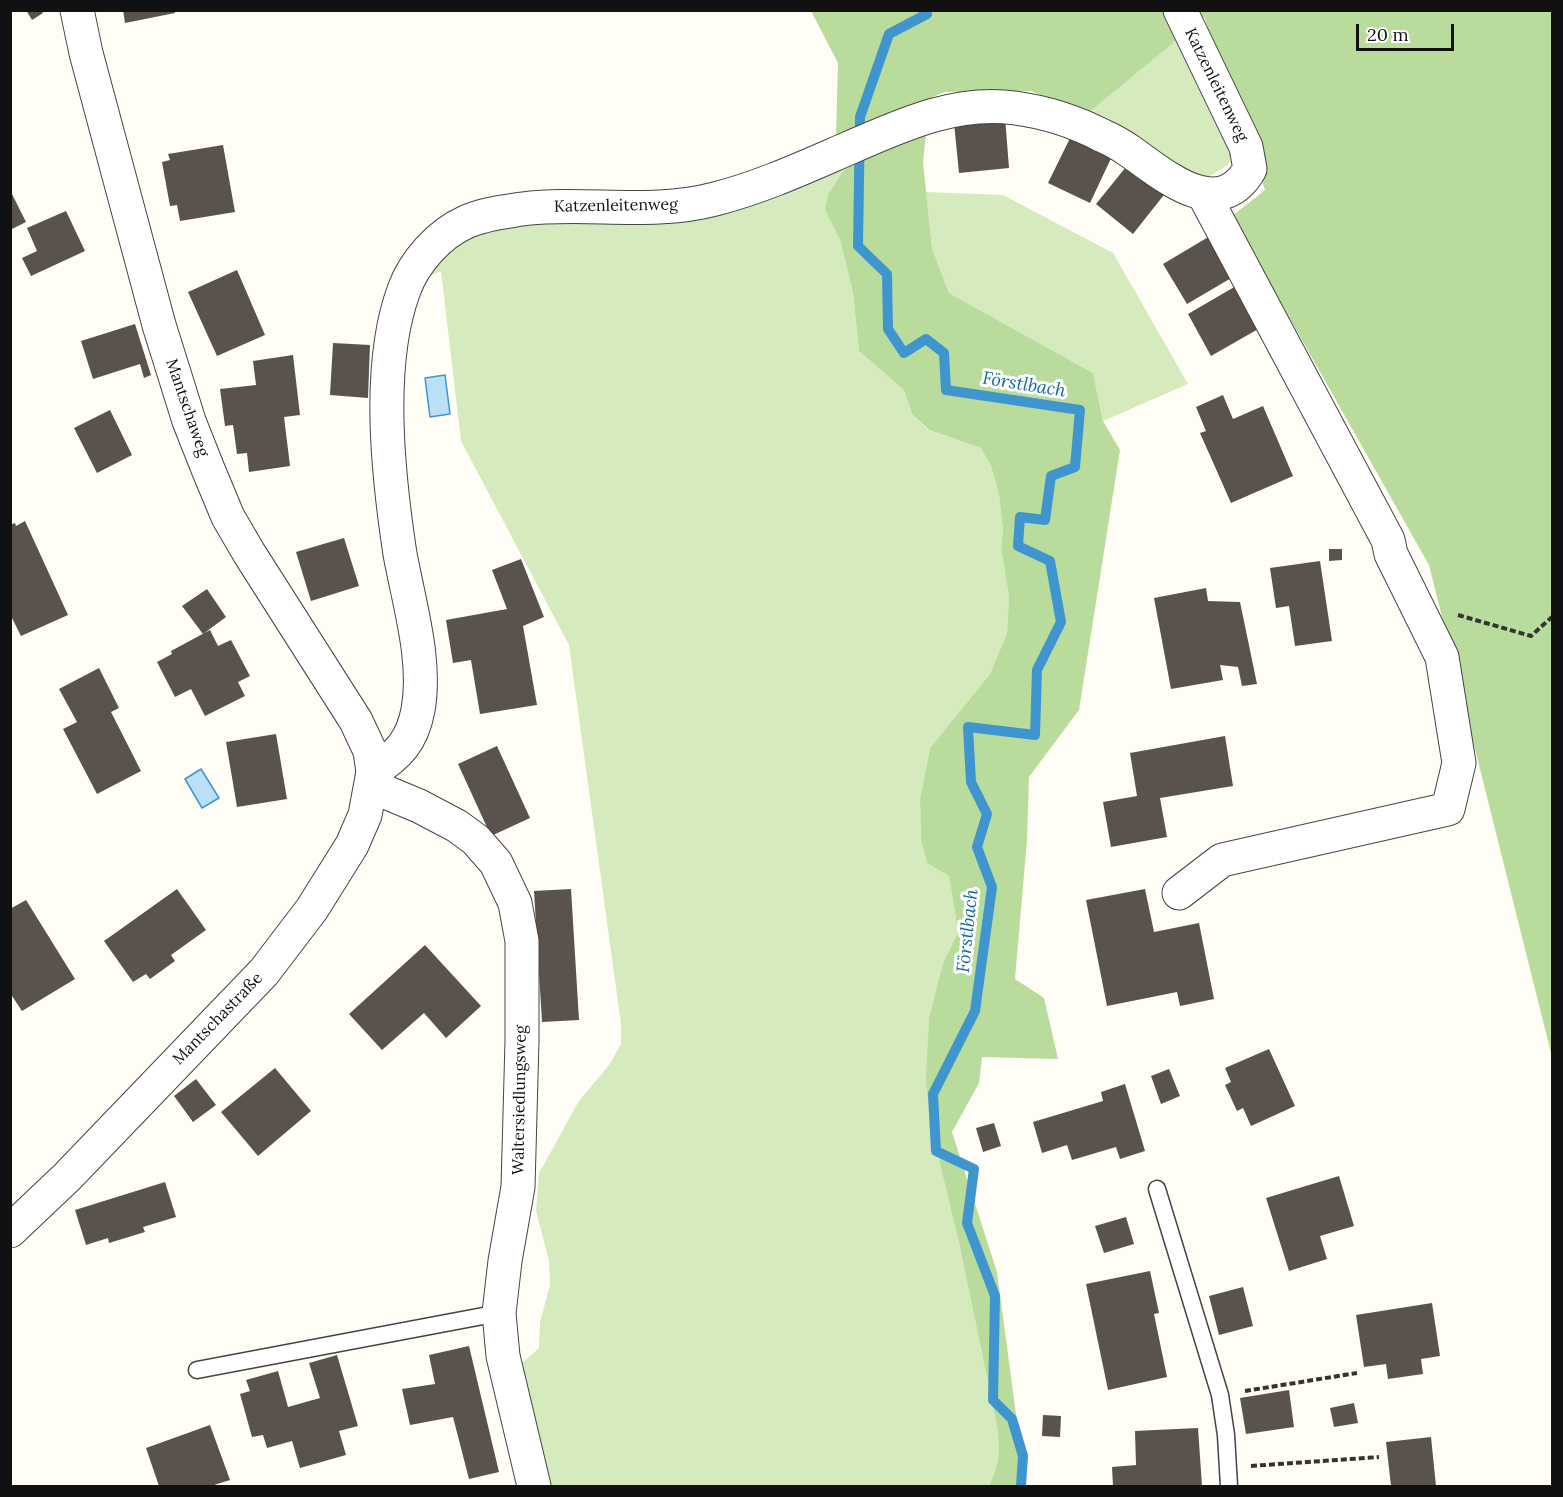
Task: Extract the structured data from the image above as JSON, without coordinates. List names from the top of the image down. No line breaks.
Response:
{"streets":{"street":["Katzenleitenweg","Mantschaweg","Mantschastraße","Waltersiedlungsweg"]},"crossings":[["Katzenleitenweg","Mantschaweg"],["Katzenleitenweg","Mantschastraße"],["Katzenleitenweg","Waltersiedlungsweg"],["Mantschaweg","Mantschastraße"],["Mantschaweg","Waltersiedlungsweg"],["Mantschastraße","Waltersiedlungsweg"]],"water":["Förstlbach"],"scale_bar":"20 m"}
